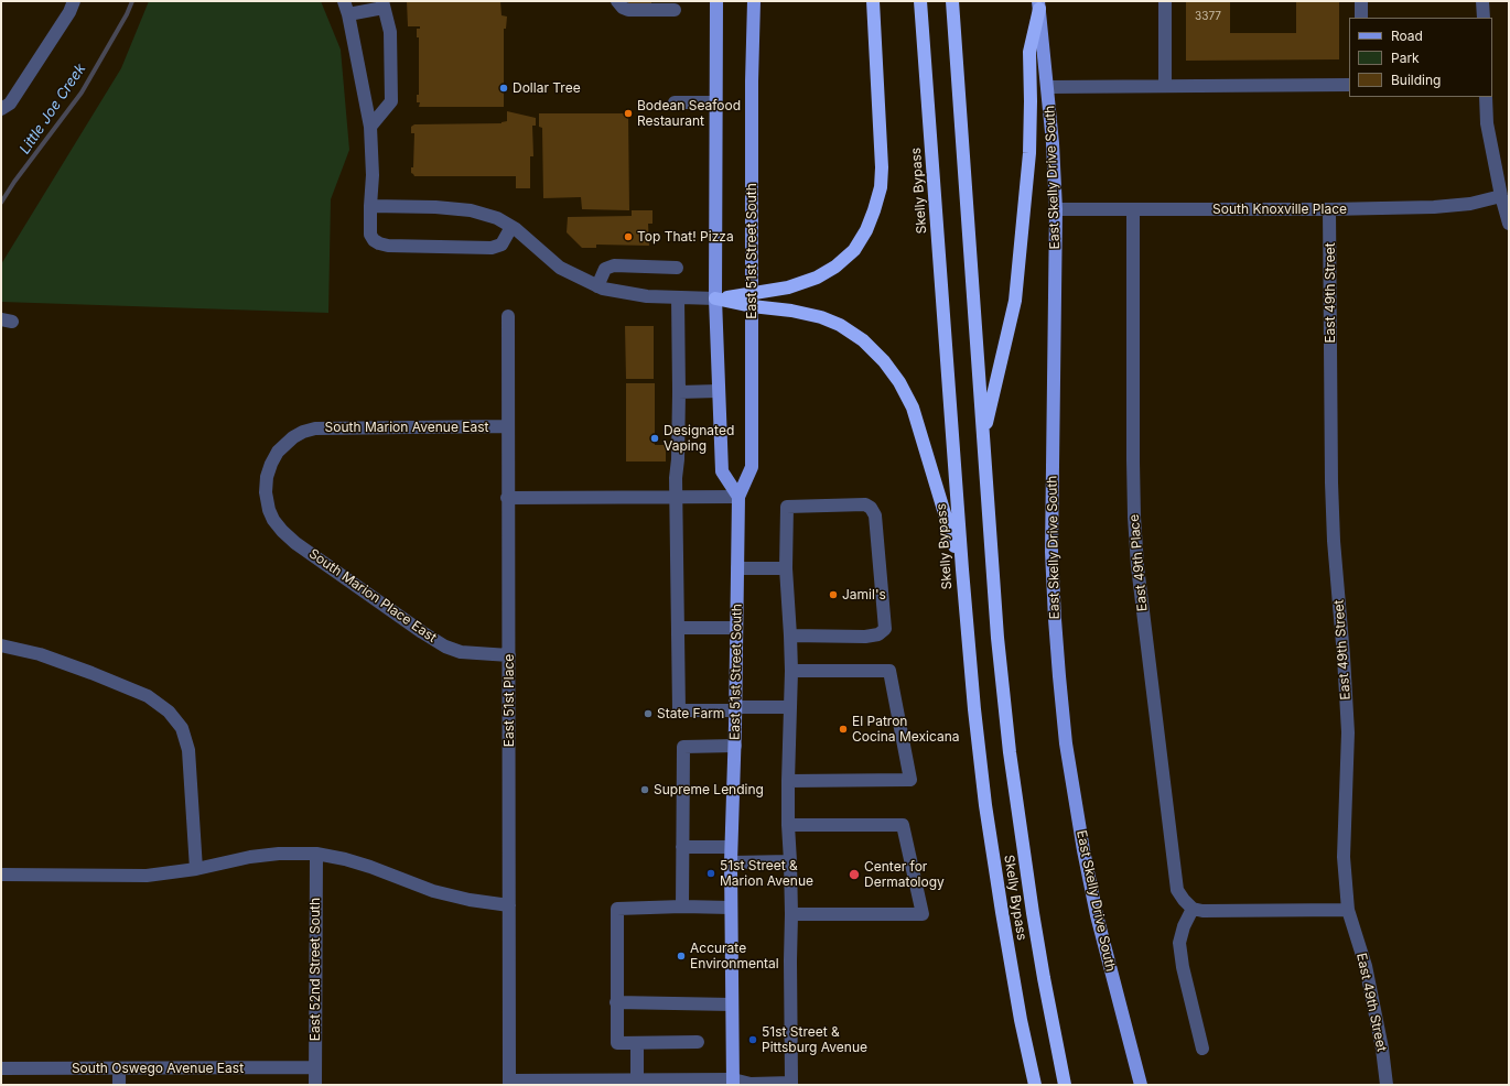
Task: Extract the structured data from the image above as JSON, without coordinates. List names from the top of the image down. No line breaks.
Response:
{"streets":{"highway":["Skelly Bypass"],"main road":["East Skelly Drive South","East 51st Street South"],"street":["South Knoxville Place","East 49th Street","South Marion Avenue East","East 49th Place","South Marion Place East","East 51st Place","East 52nd Street South","South Oswego Avenue East"]},"crossings":[["East Skelly Drive South","South Knoxville Place"],["South Knoxville Place","East 49th Street"],["South Knoxville Place","East 49th Place"],["South Marion Avenue East","South Marion Place East"],["South Marion Avenue East","East 51st Place"],["South Marion Place East","East 51st Place"],["East 52nd Street South","South Oswego Avenue East"]],"water":["Little Joe Creek"],"places":["Dollar Tree","Bodean Seafood Restaurant","Top That! Pizza","Designated Vaping","Jamil's","State Farm","El Patron Cocina Mexicana","Supreme Lending","51st Street & Marion Avenue","Center for Dermatology","Accurate Environmental","51st Street & Pittsburg Avenue"],"house_numbers":["3377"],"legend":["Road","Park","Building"]}
